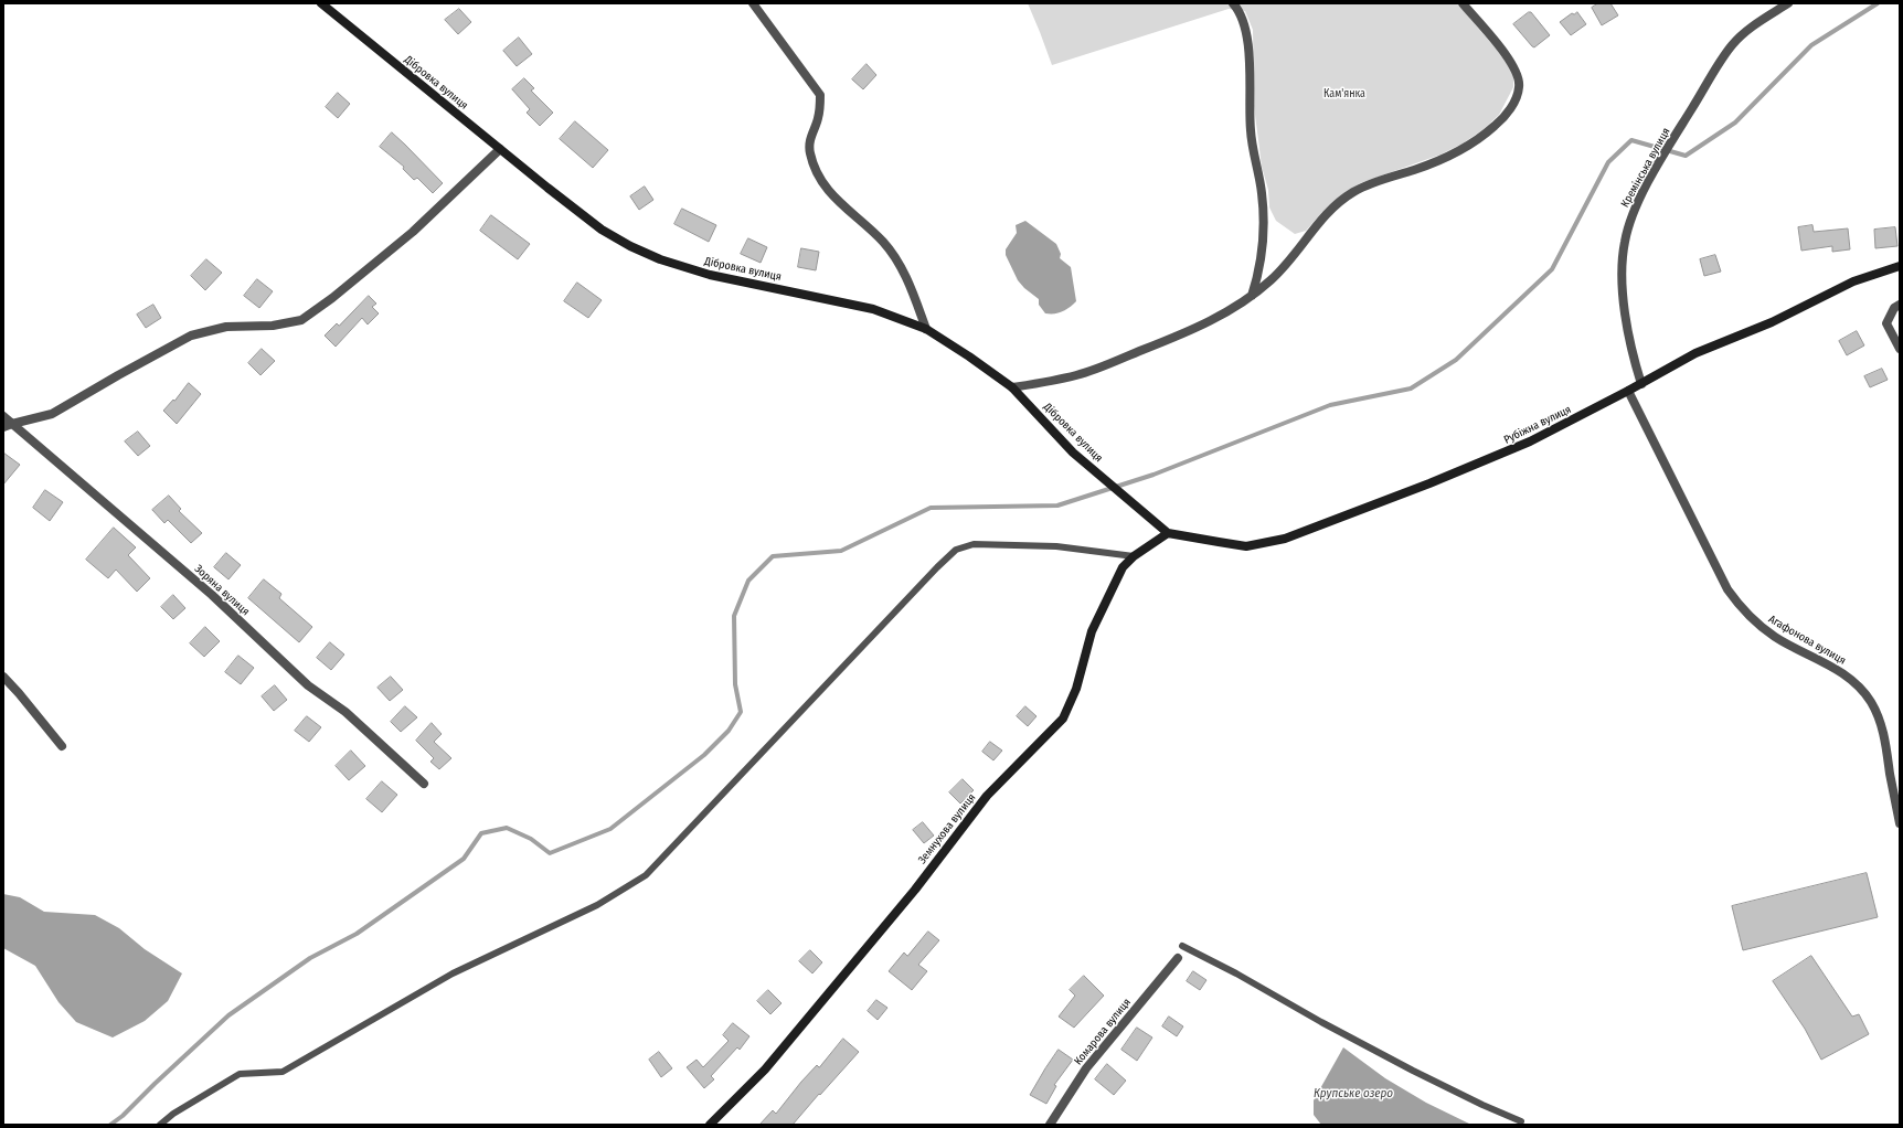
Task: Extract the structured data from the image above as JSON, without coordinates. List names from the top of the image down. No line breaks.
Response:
{"streets":{"street":["Дібровка вулиця","Кремінська вулиця","Рубіжна вулиця","Зоряна вулиця","Агафонова вулиця","Земнухова вулиця","Комарова вулиця"]},"crossings":[["Дібровка вулиця","Рубіжна вулиця"],["Дібровка вулиця","Земнухова вулиця"],["Кремінська вулиця","Рубіжна вулиця"],["Рубіжна вулиця","Агафонова вулиця"],["Рубіжна вулиця","Земнухова вулиця"]],"water":["Крупське озеро"],"parks":["Кам'янка"]}
